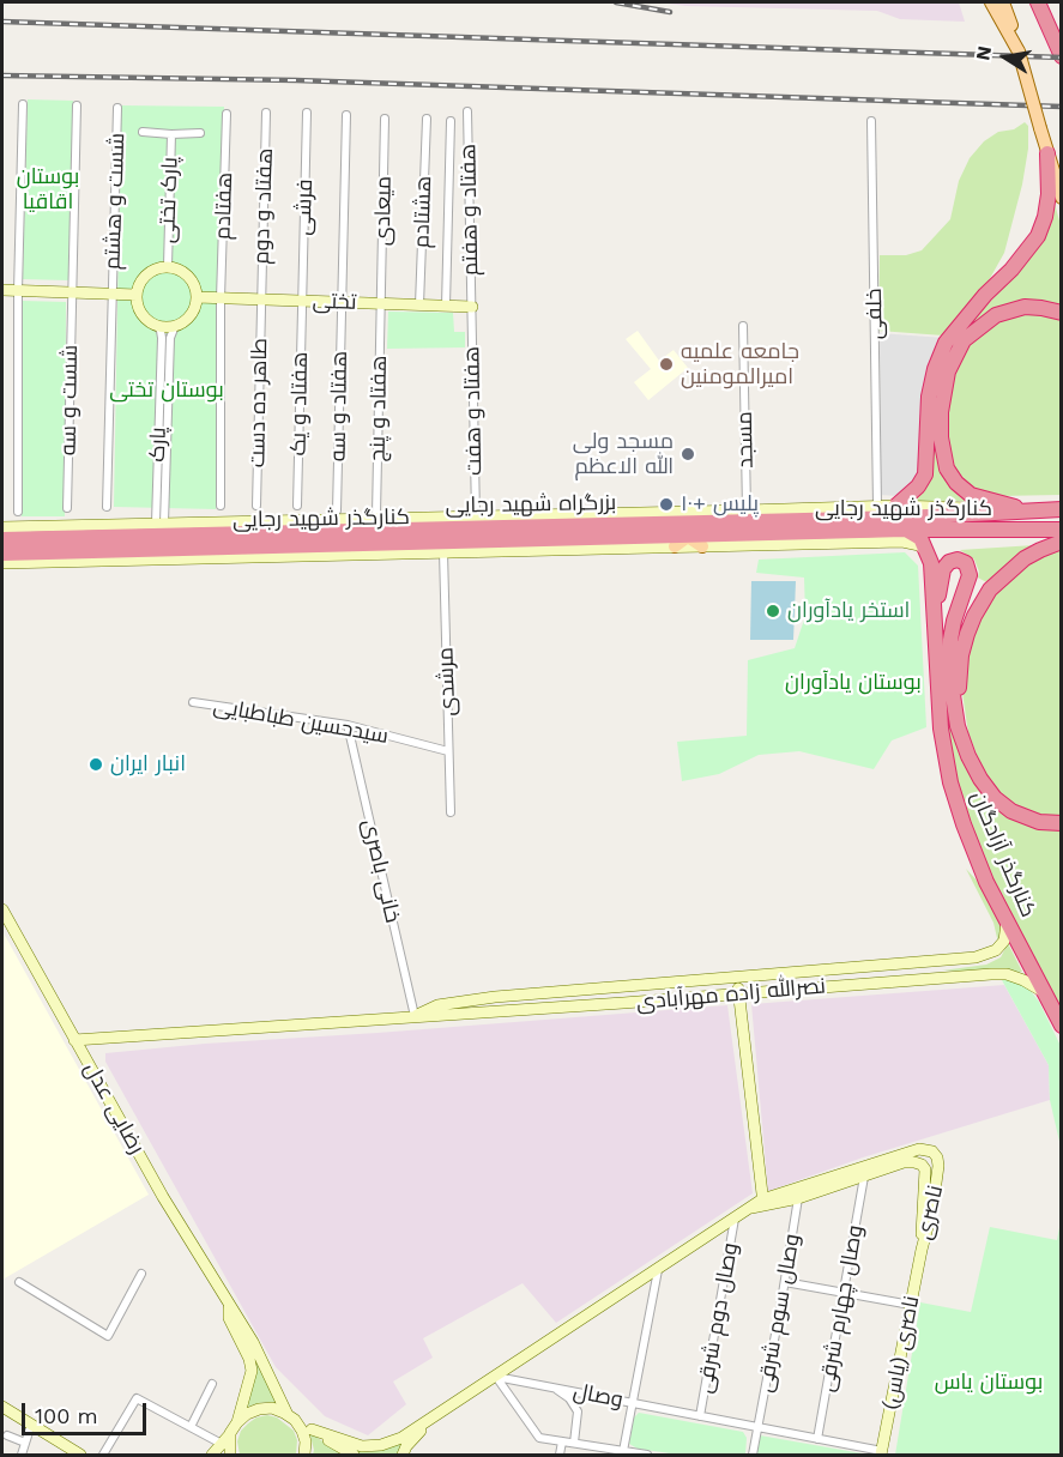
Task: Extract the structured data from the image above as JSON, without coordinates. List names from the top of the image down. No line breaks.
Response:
{"streets":{"highway":["بزرگراه شهید رجایی","کنارگذر آزادگان"],"street":["پارک تختی","شست و هشتم","هفتادم","هفتاد و دوم","فرشی","هفتاد و هفتم","میعادی","هشتادم","تختی","خلفی","شست و سه","طاهر ده دست","هفتاد و یک","هفتاد و سه","هفتاد و پنج","هفتاد و هفت","مسجد","پارک","کنارگذر شهید رجایی","مرشدی","سیدحسین طباطبایی","خانی باصری","نصرالله زاده مهرآبادی","رضایی عدل","ناصری","وصال چهارم شرقی","وصال سوم شرقی","وصال دوم شرقی","ناصری (یاس)","وصال"]},"crossings":[["پارک تختی","تختی"],["پارک تختی","پارک"],["هفتادم","تختی"],["هفتاد و دوم","تختی"],["هفتاد و دوم","طاهر ده دست"],["فرشی","تختی"],["فرشی","هفتاد و یک"],["هفتاد و هفتم","تختی"],["هفتاد و هفتم","هفتاد و هفت"],["میعادی","تختی"],["میعادی","هفتاد و پنج"],["هشتادم","تختی"],["تختی","طاهر ده دست"],["تختی","هفتاد و یک"],["تختی","هفتاد و سه"],["تختی","هفتاد و پنج"],["تختی","هفتاد و هفت"],["تختی","پارک"],["خلفی","کنارگذر شهید رجایی"],["هفتاد و هفت","کنارگذر شهید رجایی"],["مسجد","بزرگراه شهید رجایی"],["مسجد","کنارگذر شهید رجایی"],["پارک","کنارگذر شهید رجایی"],["بزرگراه شهید رجایی","کنارگذر شهید رجایی"],["کنارگذر شهید رجایی","مرشدی"],["کنارگذر شهید رجایی","کنارگذر آزادگان"],["مرشدی","سیدحسین طباطبایی"],["سیدحسین طباطبایی","خانی باصری"],["کنارگذر آزادگان","نصرالله زاده مهرآبادی"],["خانی باصری","نصرالله زاده مهرآبادی"],["نصرالله زاده مهرآبادی","رضایی عدل"],["ناصری","وصال چهارم شرقی"],["ناصری","وصال سوم شرقی"],["ناصری","وصال دوم شرقی"],["ناصری","ناصری (یاس)"],["ناصری","وصال"],["وصال چهارم شرقی","وصال"],["وصال سوم شرقی","وصال"],["وصال دوم شرقی","وصال"],["ناصری (یاس)","وصال"]],"parks":["بوستان اقاقیا","بوستان تختی","بوستان یادآوران","بوستان یاس"],"places":["جامعه علمیه امیرالمومنین","مسجد ولی الله الاعظم","پلیس +۱۰","استخر یادآوران","انبار ایران"],"scale_bar":"100 m","north":"left"}
